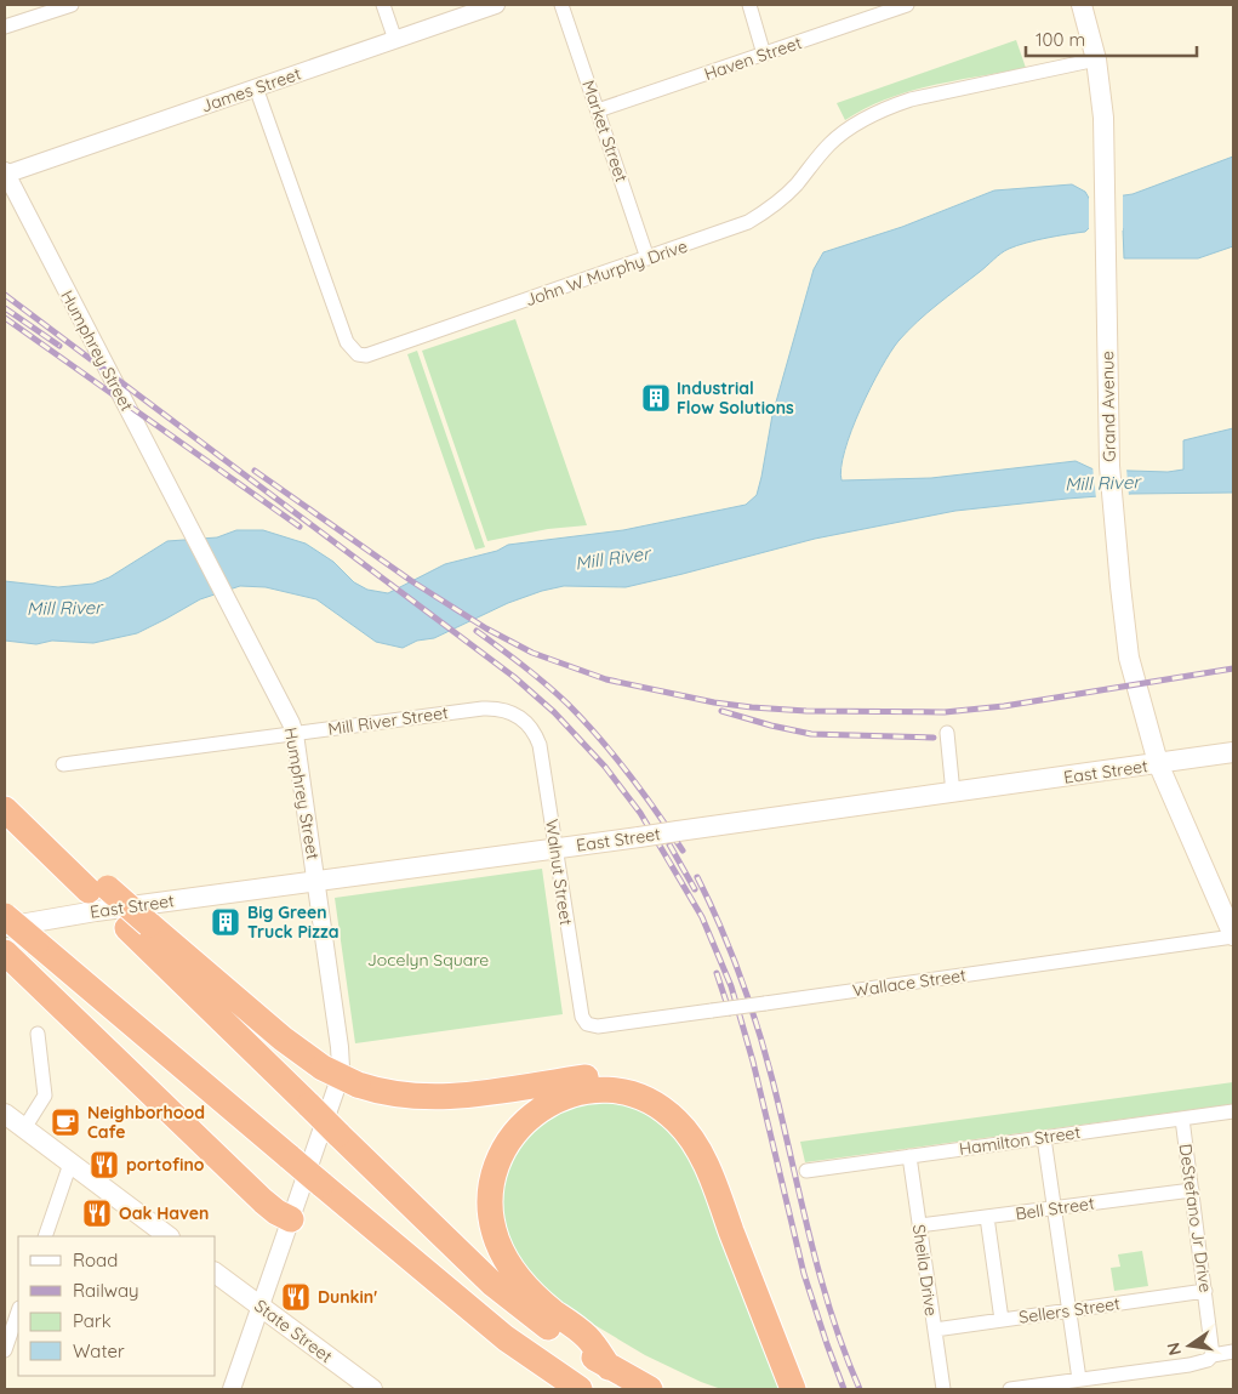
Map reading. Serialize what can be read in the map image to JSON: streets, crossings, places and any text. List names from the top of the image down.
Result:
{
  "streets": {
    "main road": ["Grand Avenue", "East Street", "State Street"],
    "street": [
      "Haven Street",
      "James Street",
      "Market Street",
      "John W Murphy Drive",
      "Humphrey Street",
      "Mill River Street",
      "Walnut Street",
      "Wallace Street",
      "Hamilton Street",
      "Bell Street",
      "DeStefano Jr Drive",
      "Sheila Drive",
      "Sellers Street"
    ]
  },
  "crossings": [
    ["Haven Street", "Market Street"],
    ["James Street", "John W Murphy Drive"],
    ["James Street", "Humphrey Street"],
    ["Market Street", "John W Murphy Drive"],
    ["John W Murphy Drive", "Grand Avenue"],
    ["Humphrey Street", "Mill River Street"],
    ["Humphrey Street", "East Street"],
    ["Humphrey Street", "State Street"],
    ["Grand Avenue", "East Street"],
    ["Grand Avenue", "Wallace Street"],
    ["Mill River Street", "Walnut Street"],
    ["East Street", "Walnut Street"],
    ["Walnut Street", "Wallace Street"],
    ["Hamilton Street", "DeStefano Jr Drive"],
    ["Hamilton Street", "Sheila Drive"],
    ["Bell Street", "DeStefano Jr Drive"],
    ["Bell Street", "Sheila Drive"],
    ["DeStefano Jr Drive", "Sellers Street"],
    ["Sheila Drive", "Sellers Street"]
  ],
  "water": ["Mill River"],
  "parks": ["Jocelyn Square"],
  "places": {
    "building": ["Industrial Flow Solutions", "Big Green Truck Pizza"],
    "cafe": ["Neighborhood Cafe"],
    "restaurant": ["portofino", "Oak Haven", "Dunkin'"]
  },
  "legend": [
    "Road",
    "Railway",
    "Park",
    "Water"
  ],
  "scale_bar": "100 m",
  "north": "left"
}
